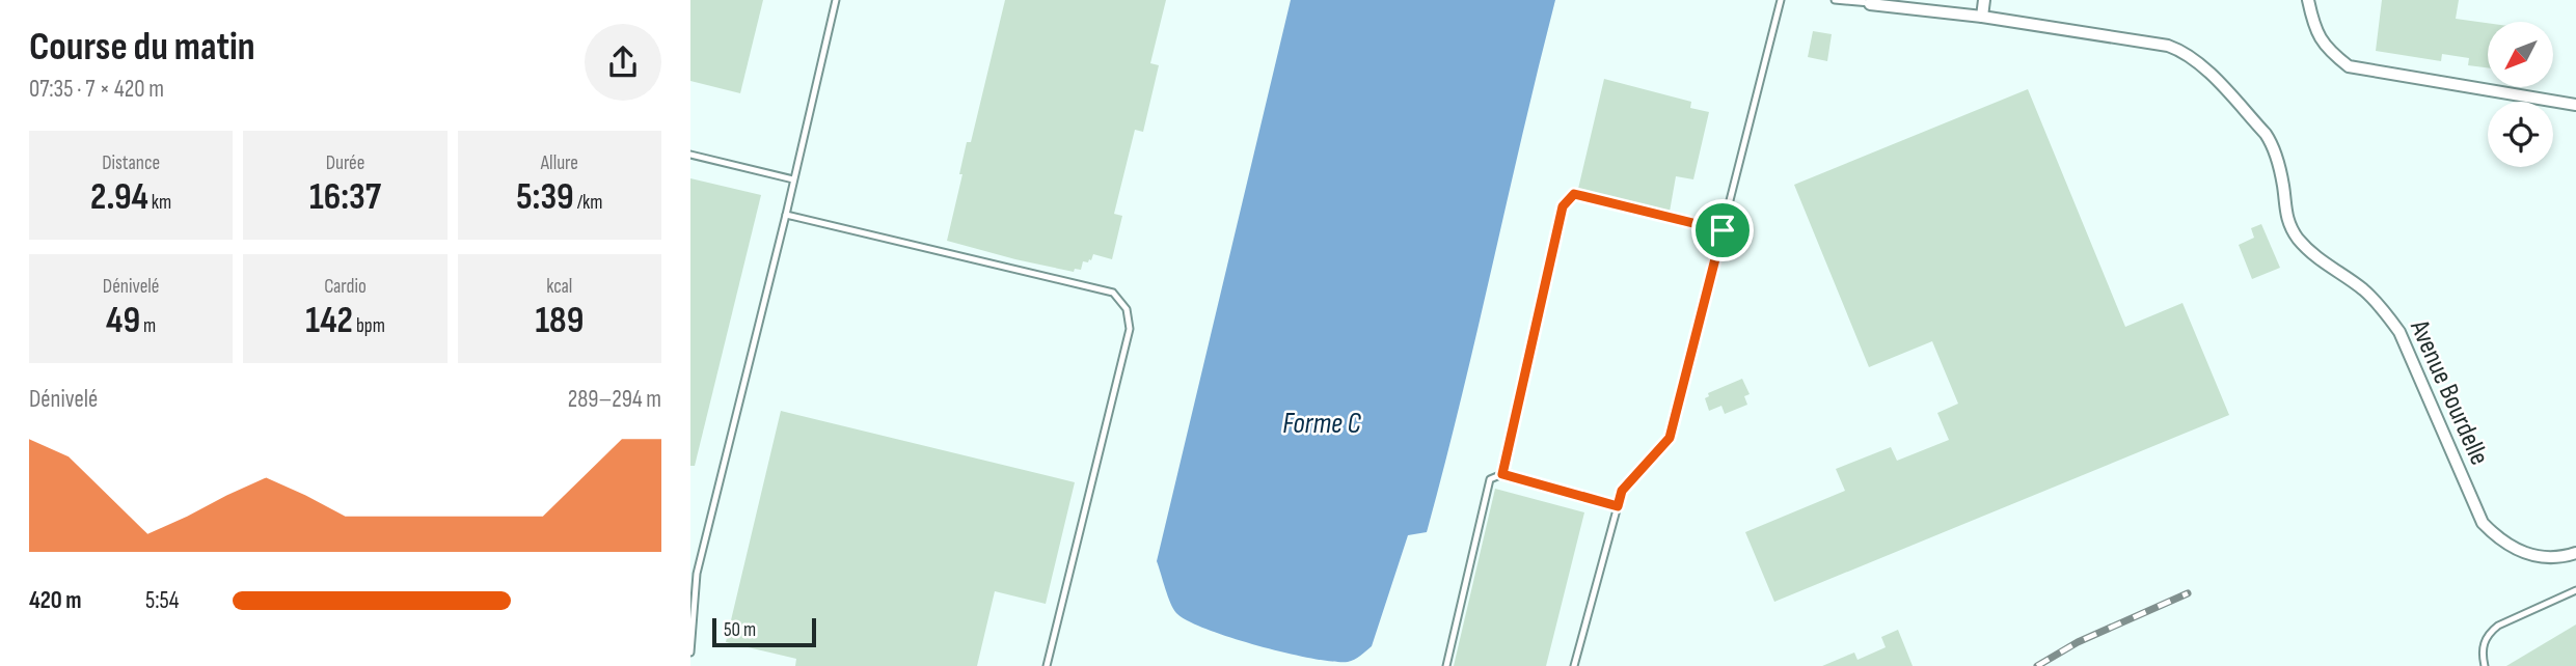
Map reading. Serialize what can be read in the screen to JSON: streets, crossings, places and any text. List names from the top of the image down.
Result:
{
  "streets": {
    "street": ["Avenue Bourdelle"]
  },
  "water": ["Forme C"],
  "scale_bar": "50 m",
  "north": "bottom left",
  "page": {
    "heading": ["Course du matin", "07:35 · 7 × 420 m"],
    "stats": [
      ["Distance", "2.94 km"],
      ["Durée", "16:37"],
      ["Allure", "5:39 /km"],
      ["Dénivelé", "49 m"],
      ["Cardio", "142 bpm"],
      ["kcal", "189"]
    ],
    "chart": ["Dénivelé", "289–294 m"],
    "list": [
      {
        "name": "420 m",
        "note": "5:54"
      }
    ],
    "scale": "50 m"
  }
}
